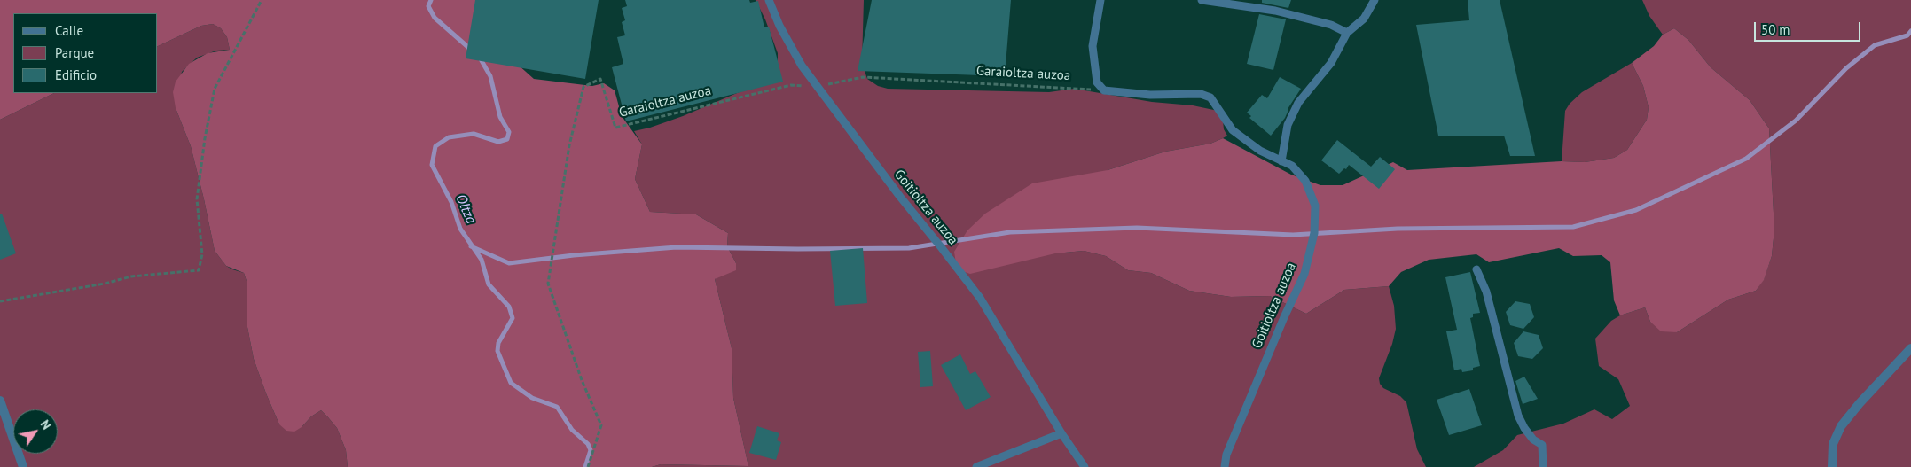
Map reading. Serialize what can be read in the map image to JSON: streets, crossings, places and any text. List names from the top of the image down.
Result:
{
  "streets": {
    "lane": ["Goitioltza auzoa"],
    "path": ["Garaioltza auzoa"]
  },
  "crossings": [
    ["Garaioltza auzoa", "Goitioltza auzoa"]
  ],
  "water": ["Oltza"],
  "legend": ["Calle", "Parque", "Edificio"],
  "scale_bar": "50 m",
  "north": "top right"
}
